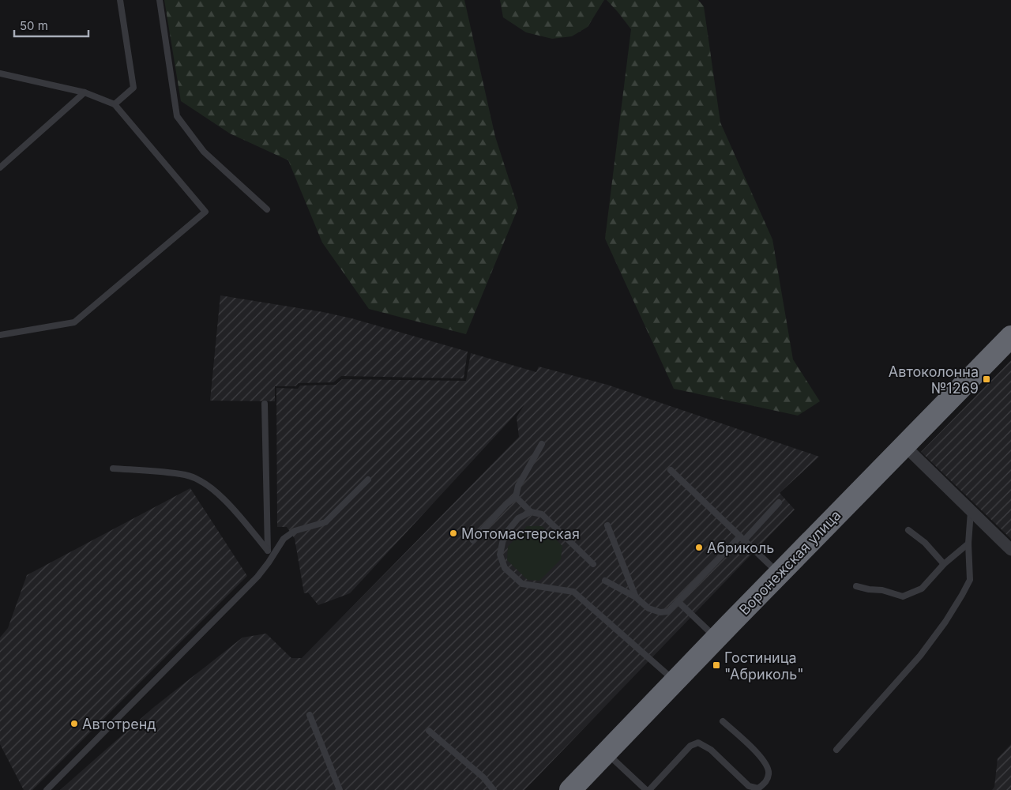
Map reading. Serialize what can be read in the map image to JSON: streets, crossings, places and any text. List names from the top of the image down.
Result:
{
  "streets": {
    "highway": ["Воронежская улица"]
  },
  "places": {
    "transit": ["Автоколонна №1269", "Гостиница \"Абриколь\""],
    "other": ["Мотомастерская", "Абриколь", "Автотренд"]
  },
  "scale_bar": "50 m"
}
